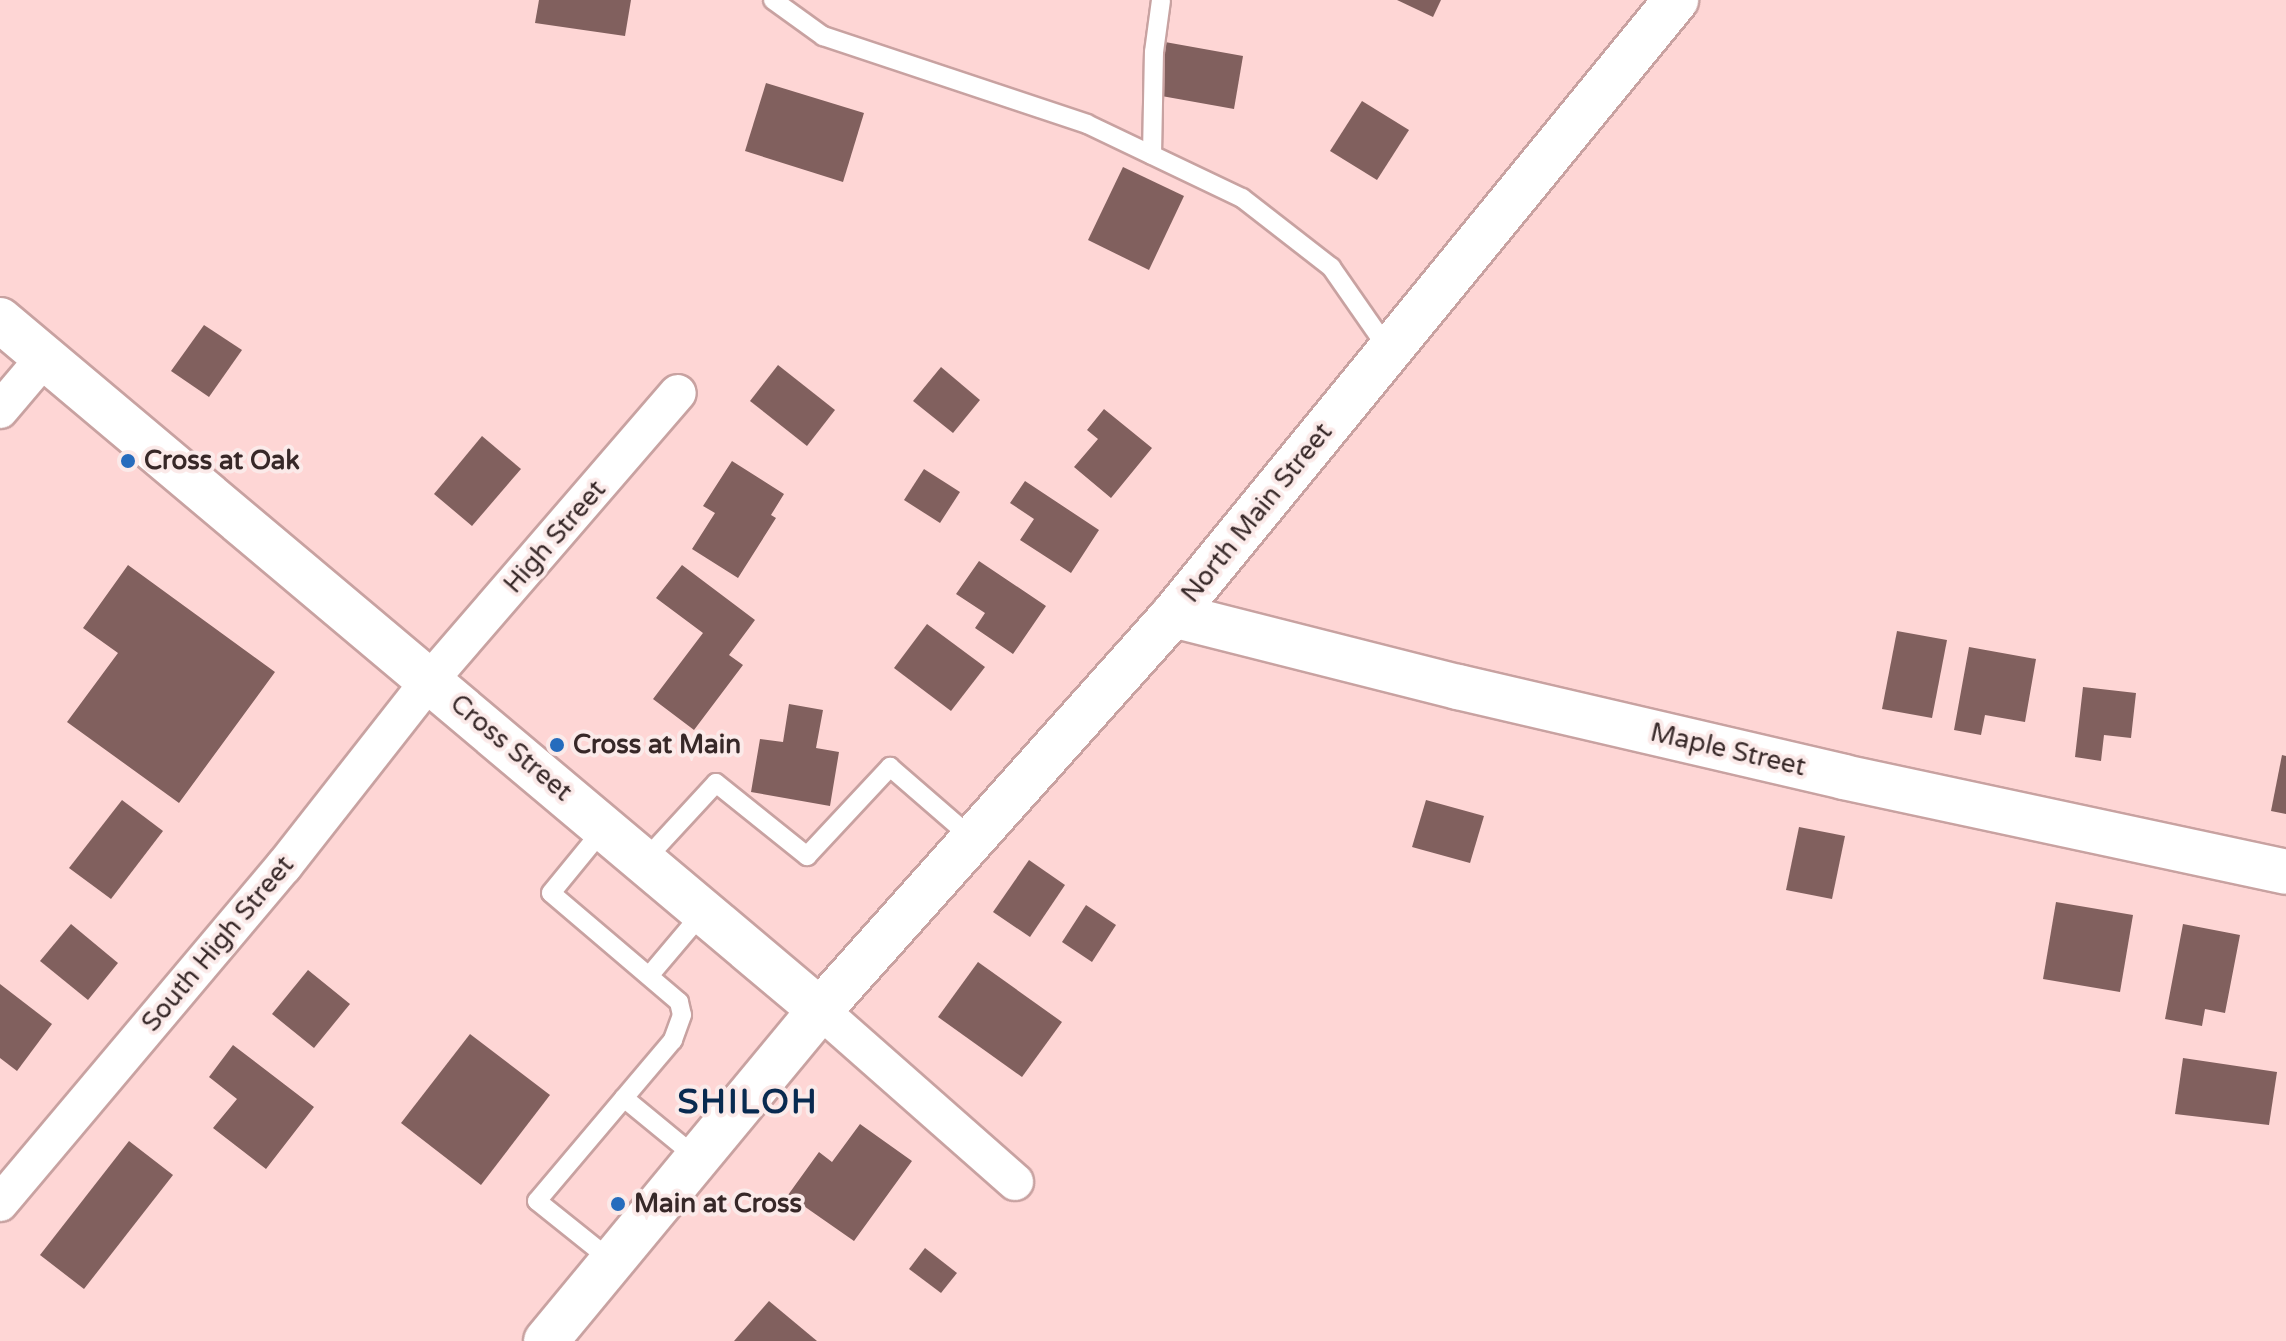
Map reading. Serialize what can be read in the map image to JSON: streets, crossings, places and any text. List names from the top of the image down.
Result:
{
  "streets": {
    "main road": ["North Main Street", "Cross Street", "Maple Street"],
    "street": ["High Street", "South High Street"]
  },
  "crossings": [
    ["North Main Street", "Cross Street"],
    ["North Main Street", "Maple Street"],
    ["High Street", "Cross Street"],
    ["High Street", "South High Street"],
    ["Cross Street", "South High Street"]
  ],
  "districts": ["SHILOH"],
  "places": ["Cross at Oak", "Cross at Main", "Main at Cross"]
}
